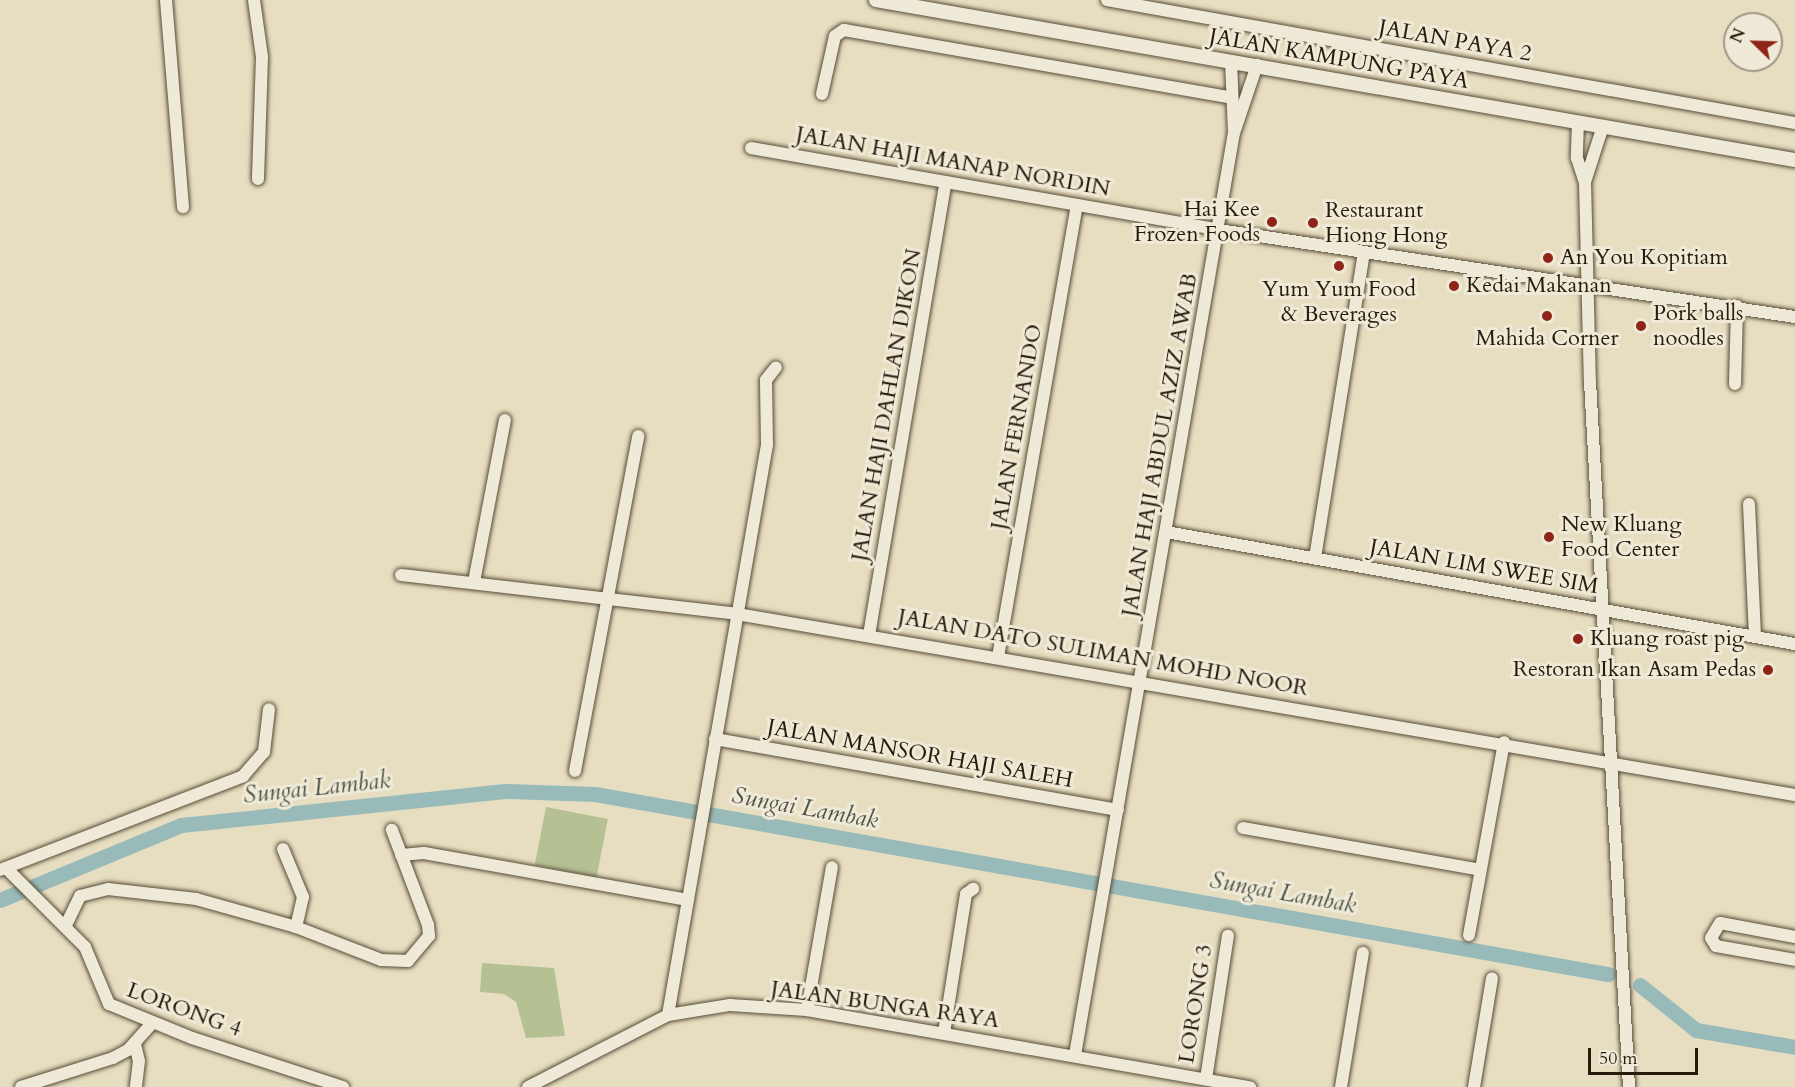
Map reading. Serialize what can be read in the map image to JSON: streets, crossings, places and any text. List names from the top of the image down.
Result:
{
  "streets": {
    "street": [
      "JALAN PAYA 2",
      "JALAN KAMPUNG PAYA",
      "JALAN HAJI MANAP NORDIN",
      "JALAN HAJI DAHLAN DIKON",
      "JALAN FERNANDO",
      "JALAN HAJI ABDUL AZIZ AWAB",
      "JALAN LIM SWEE SIM",
      "JALAN DATO SULIMAN MOHD NOOR",
      "JALAN MANSOR HAJI SALEH",
      "LORONG 3",
      "JALAN BUNGA RAYA",
      "LORONG 4"
    ]
  },
  "crossings": [
    ["JALAN HAJI MANAP NORDIN", "JALAN HAJI DAHLAN DIKON"],
    ["JALAN HAJI MANAP NORDIN", "JALAN FERNANDO"],
    ["JALAN HAJI MANAP NORDIN", "JALAN HAJI ABDUL AZIZ AWAB"],
    ["JALAN HAJI DAHLAN DIKON", "JALAN DATO SULIMAN MOHD NOOR"],
    ["JALAN FERNANDO", "JALAN DATO SULIMAN MOHD NOOR"],
    ["JALAN HAJI ABDUL AZIZ AWAB", "JALAN LIM SWEE SIM"],
    ["JALAN HAJI ABDUL AZIZ AWAB", "JALAN DATO SULIMAN MOHD NOOR"],
    ["JALAN HAJI ABDUL AZIZ AWAB", "JALAN MANSOR HAJI SALEH"],
    ["JALAN HAJI ABDUL AZIZ AWAB", "JALAN BUNGA RAYA"],
    ["LORONG 3", "JALAN BUNGA RAYA"]
  ],
  "water": ["Sungai Lambak"],
  "places": [
    "Hai Kee Frozen Foods",
    "Restaurant Hiong Hong",
    "An You Kopitiam",
    "Yum Yum Food & Beverages",
    "Kedai Makanan",
    "Mahida Corner",
    "Pork balls noodles",
    "New Kluang Food Center",
    "Kluang roast pig",
    "Restoran Ikan Asam Pedas"
  ],
  "scale_bar": "50 m",
  "north": "top left"
}
